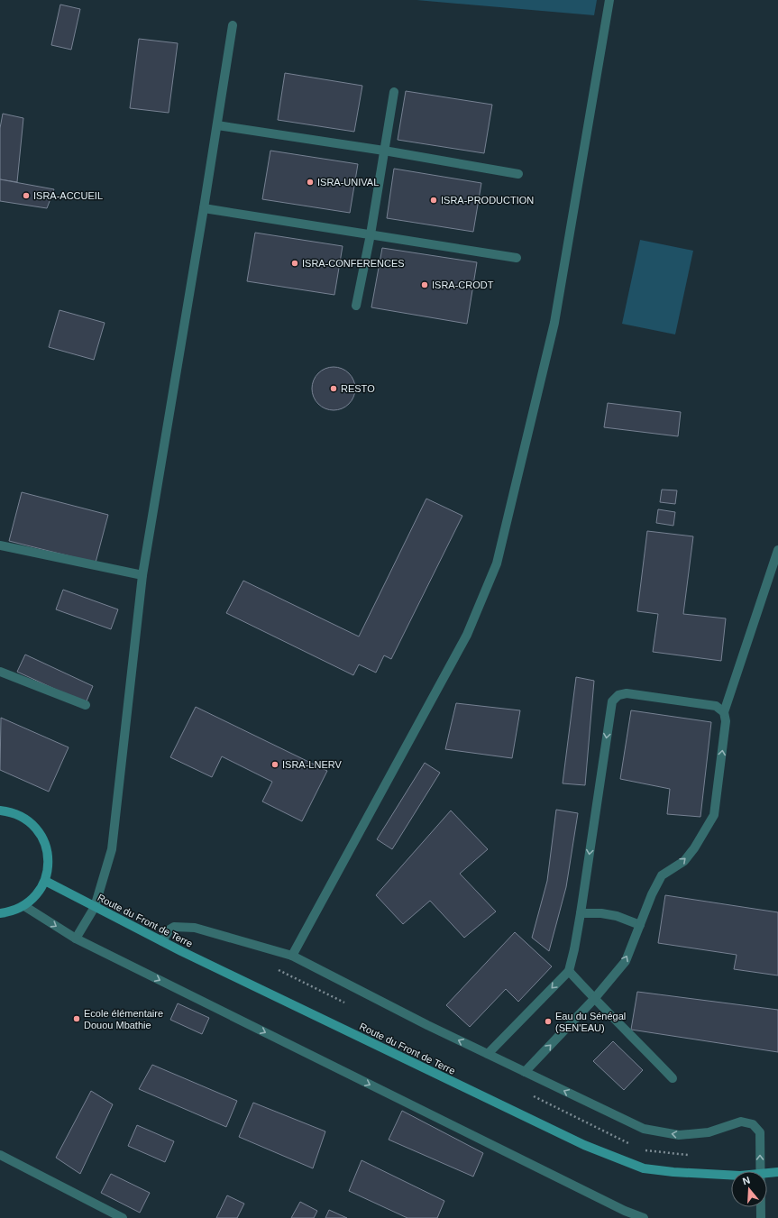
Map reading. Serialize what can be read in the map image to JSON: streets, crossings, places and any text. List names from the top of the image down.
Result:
{
  "streets": {
    "main road": ["Route du Front de Terre"]
  },
  "places": [
    "ISRA-UNIVAL",
    "ISRA-ACCUEIL",
    "ISRA-PRODUCTION",
    "ISRA-CONFERENCES",
    "ISRA-CRODT",
    "RESTO",
    "ISRA-LNERV",
    "Ecole élémentaire Douou Mbathie",
    "Eau du Sénégal (SEN'EAU)"
  ],
  "north": "top"
}
